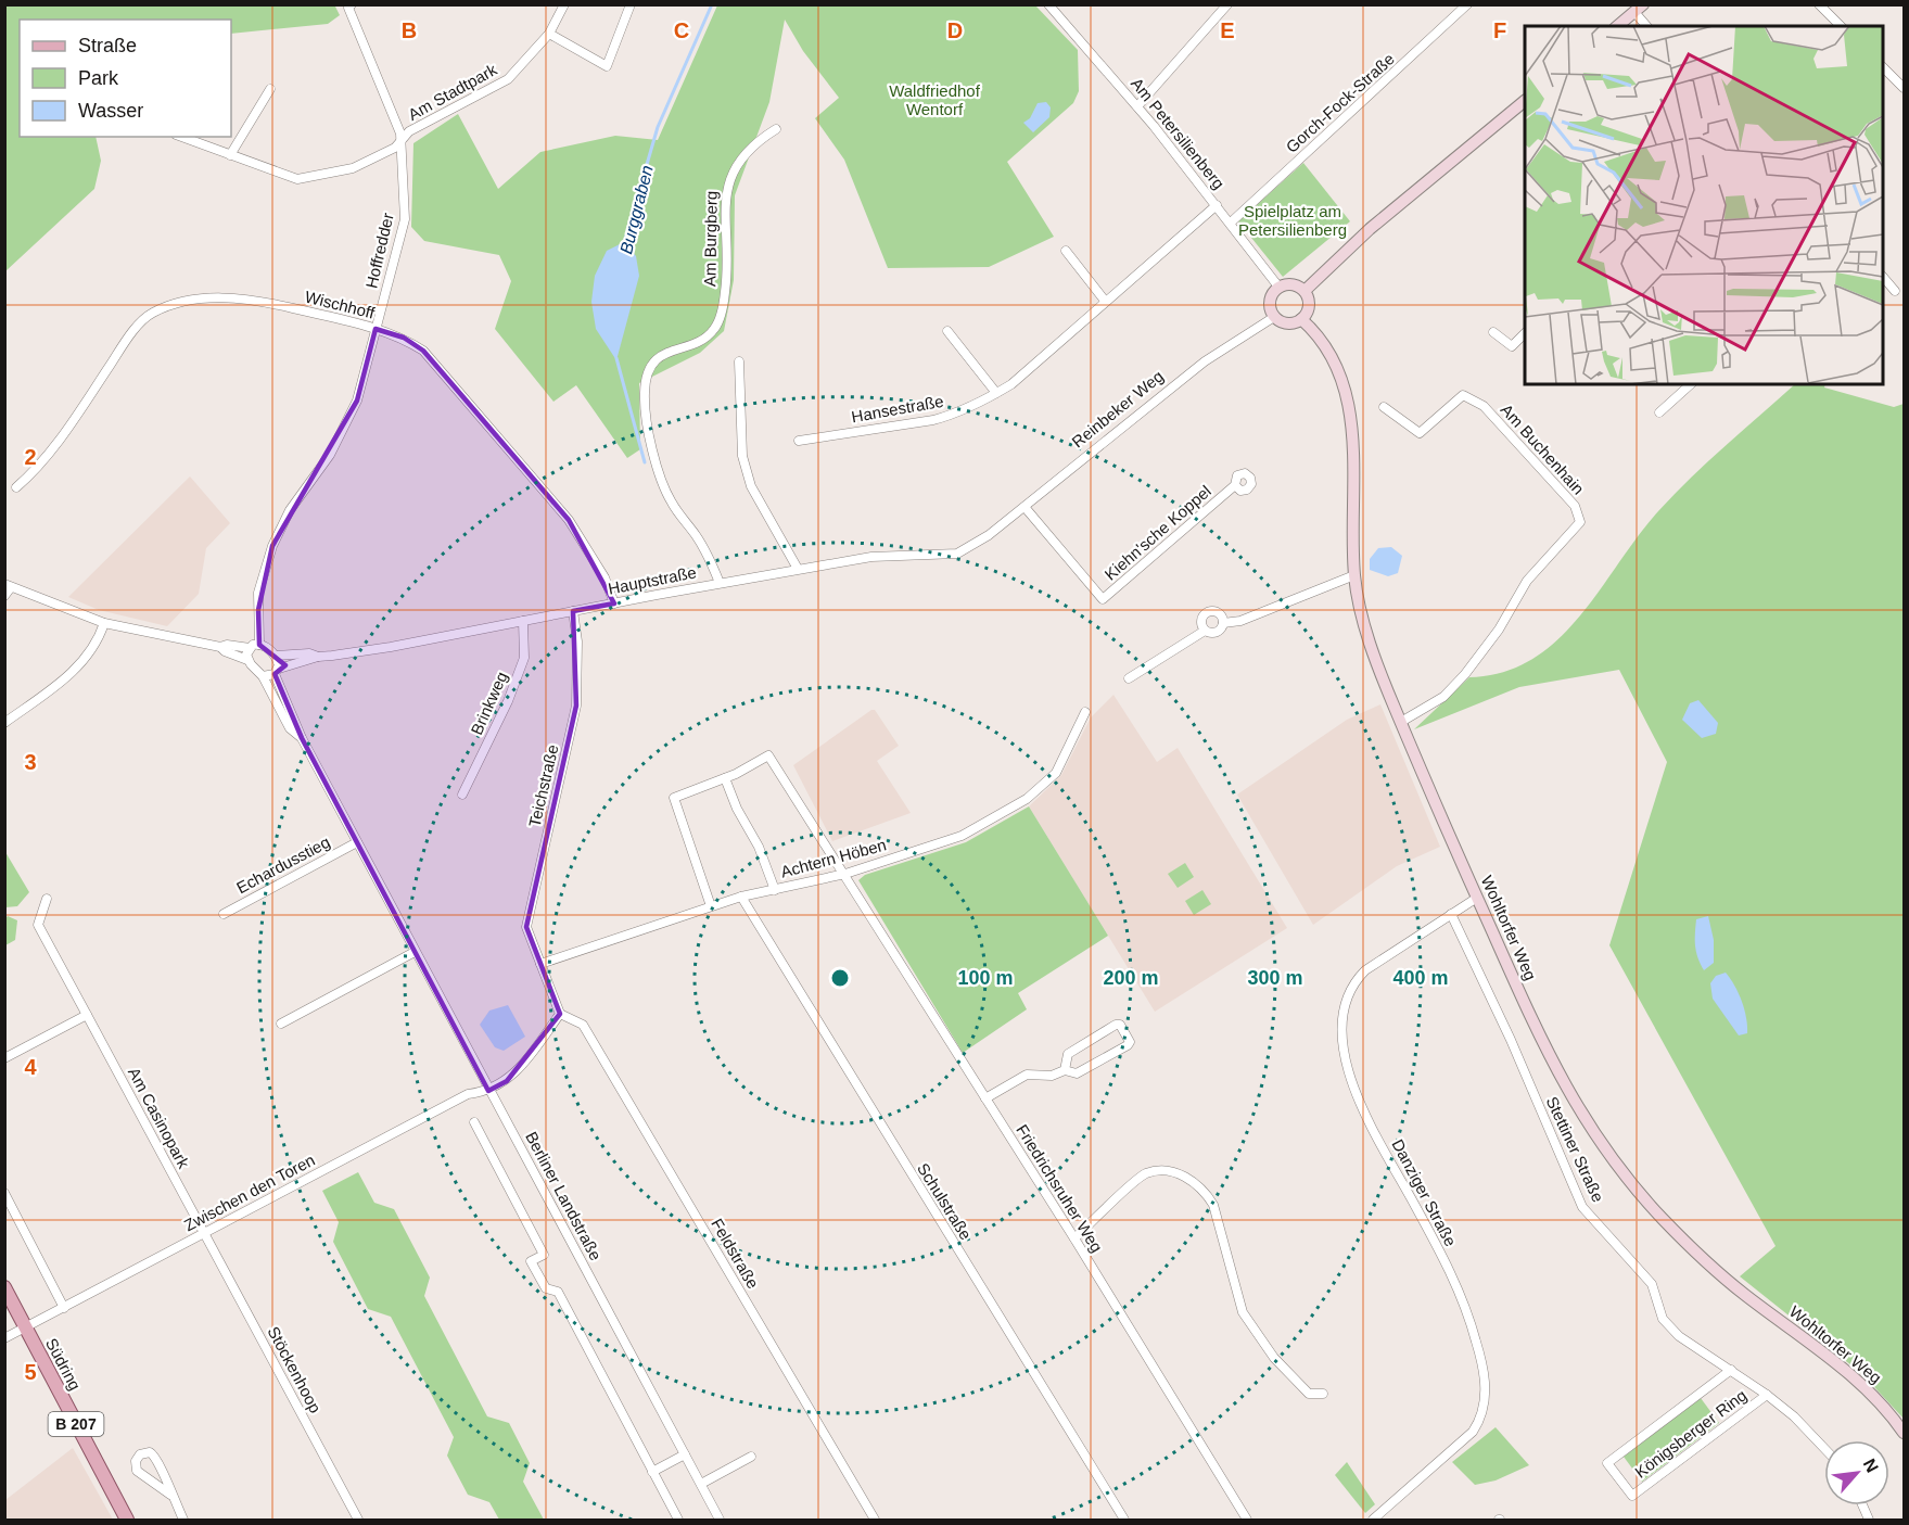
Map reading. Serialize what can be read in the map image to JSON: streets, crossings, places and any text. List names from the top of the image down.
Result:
{
  "streets": {
    "main road": ["Wohltorfer Weg", "Südring", "B 207"],
    "street": [
      "Am Stadtpark",
      "Gorch-Fock-Straße",
      "Am Petersilienberg",
      "Am Burgberg",
      "Hoffredder",
      "Wischhoff",
      "Hansestraße",
      "Reinbeker Weg",
      "Am Buchenhain",
      "Kiehn'sche Koppel",
      "Hauptstraße",
      "Brinkweg",
      "Teichstraße",
      "Achtern Höben",
      "Echardusstieg",
      "Am Casinopark",
      "Stettiner Straße",
      "Friedrichsruher Weg",
      "Zwischen den Toren",
      "Danziger Straße",
      "Berliner Landstraße",
      "Schulstraße",
      "Feldstraße",
      "Stöckenhoop",
      "Königsberger Ring"
    ]
  },
  "crossings": [
    ["Am Stadtpark", "Hoffredder"],
    ["Gorch-Fock-Straße", "Am Petersilienberg"],
    ["Am Petersilienberg", "Hansestraße"],
    ["Am Petersilienberg", "Reinbeker Weg"],
    ["Am Petersilienberg", "Wohltorfer Weg"],
    ["Am Burgberg", "Hauptstraße"],
    ["Hoffredder", "Wischhoff"],
    ["Hoffredder", "Hauptstraße"],
    ["Hoffredder", "Berliner Landstraße"],
    ["Wischhoff", "Hauptstraße"],
    ["Reinbeker Weg", "Kiehn'sche Koppel"],
    ["Reinbeker Weg", "Hauptstraße"],
    ["Reinbeker Weg", "Wohltorfer Weg"],
    ["Am Buchenhain", "Wohltorfer Weg"],
    ["Hauptstraße", "Brinkweg"],
    ["Hauptstraße", "Teichstraße"],
    ["Hauptstraße", "Berliner Landstraße"],
    ["Teichstraße", "Achtern Höben"],
    ["Teichstraße", "Zwischen den Toren"],
    ["Teichstraße", "Feldstraße"],
    ["Achtern Höben", "Friedrichsruher Weg"],
    ["Achtern Höben", "Schulstraße"],
    ["Echardusstieg", "Berliner Landstraße"],
    ["Wohltorfer Weg", "Danziger Straße"],
    ["Am Casinopark", "Zwischen den Toren"],
    ["Am Casinopark", "Stöckenhoop"],
    ["Stettiner Straße", "Danziger Straße"],
    ["Stettiner Straße", "Königsberger Ring"],
    ["Zwischen den Toren", "Berliner Landstraße"],
    ["Zwischen den Toren", "Feldstraße"],
    ["Zwischen den Toren", "Südring"],
    ["Zwischen den Toren", "Stöckenhoop"]
  ],
  "water": ["Burggraben"],
  "parks": ["Waldfriedhof Wentorf", "Spielplatz am Petersilienberg"],
  "legend": ["Straße", "Park", "Wasser"],
  "north": "top right",
  "grid": {
    "columns": [
      "B",
      "C",
      "D",
      "E",
      "F"
    ],
    "rows": [
      "2",
      "3",
      "4",
      "5"
    ]
  },
  "rings": [
    "100 m",
    "200 m",
    "300 m",
    "400 m"
  ]
}
